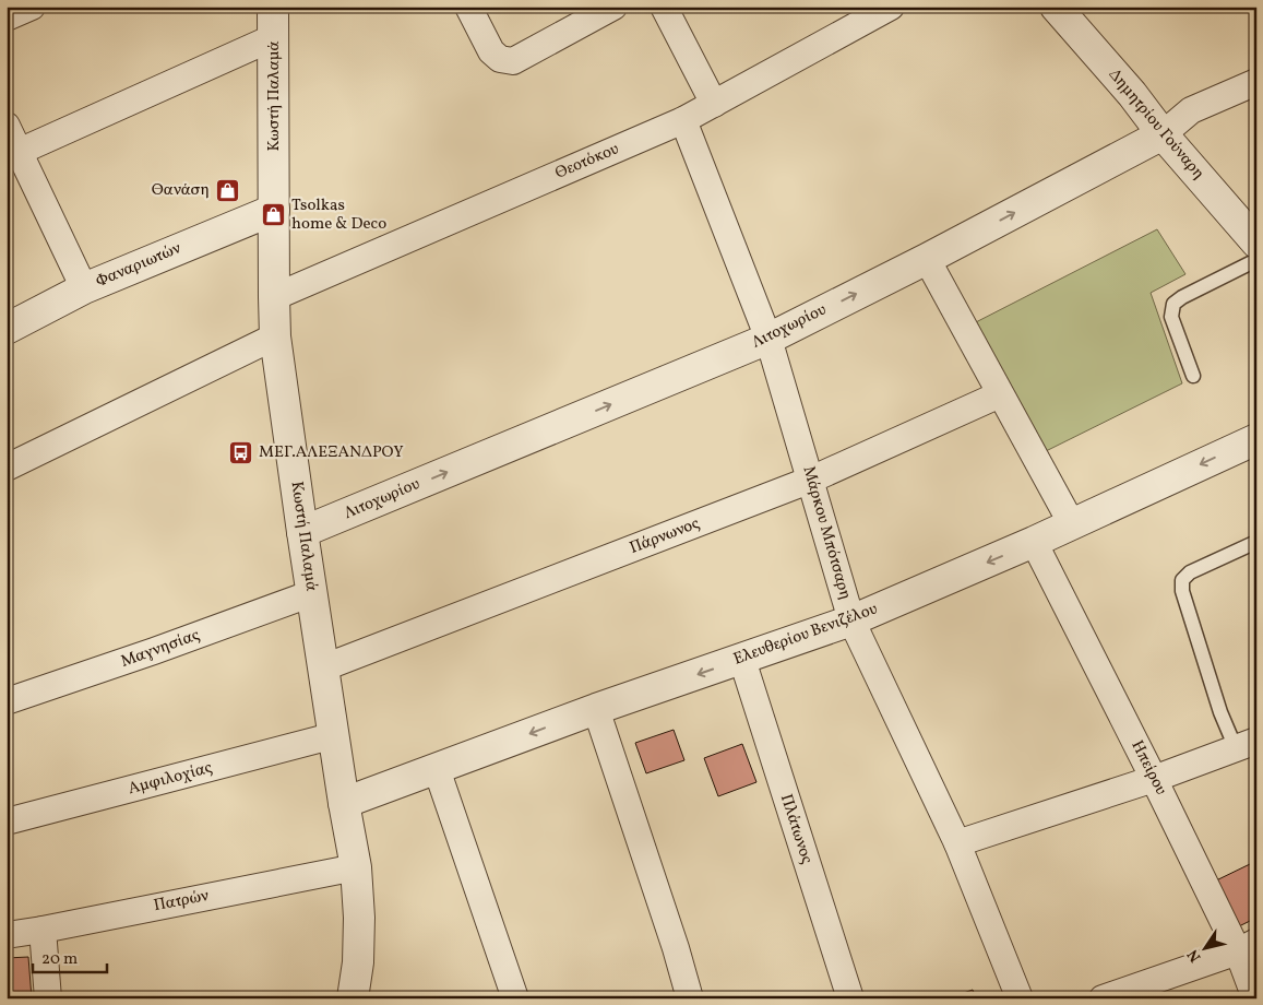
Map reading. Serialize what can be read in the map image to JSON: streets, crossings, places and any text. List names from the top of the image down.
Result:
{
  "streets": {
    "street": [
      "Κωστή Παλαμά",
      "Δημητρίου Γούναρη",
      "Θεοτόκου",
      "Φαναριωτών",
      "Λιτοχωρίου",
      "Μάρκου Μπότσαρη",
      "Πάρνωνος",
      "Ελευθερίου Βενιζέλου",
      "Μαγνησίας",
      "Ηπείρου",
      "Αμφιλοχίας",
      "Πλάτωνος",
      "Πατρών"
    ]
  },
  "crossings": [
    ["Κωστή Παλαμά", "Θεοτόκου"],
    ["Κωστή Παλαμά", "Φαναριωτών"],
    ["Κωστή Παλαμά", "Λιτοχωρίου"],
    ["Κωστή Παλαμά", "Πάρνωνος"],
    ["Κωστή Παλαμά", "Ελευθερίου Βενιζέλου"],
    ["Κωστή Παλαμά", "Μαγνησίας"],
    ["Κωστή Παλαμά", "Αμφιλοχίας"],
    ["Κωστή Παλαμά", "Πατρών"],
    ["Δημητρίου Γούναρη", "Λιτοχωρίου"],
    ["Θεοτόκου", "Μάρκου Μπότσαρη"],
    ["Λιτοχωρίου", "Μάρκου Μπότσαρη"],
    ["Μάρκου Μπότσαρη", "Πάρνωνος"],
    ["Μάρκου Μπότσαρη", "Ελευθερίου Βενιζέλου"],
    ["Ελευθερίου Βενιζέλου", "Ηπείρου"],
    ["Ελευθερίου Βενιζέλου", "Πλάτωνος"]
  ],
  "one_way": ["Λιτοχωρίου"],
  "places": {
    "shop": ["Θανάση", "Tsolkas home & Deco"],
    "bus stop": ["ΜΕΓ.ΑΛΕΞΑΝΔΡΟΥ"]
  },
  "scale_bar": "20 m",
  "north": "bottom left"
}
